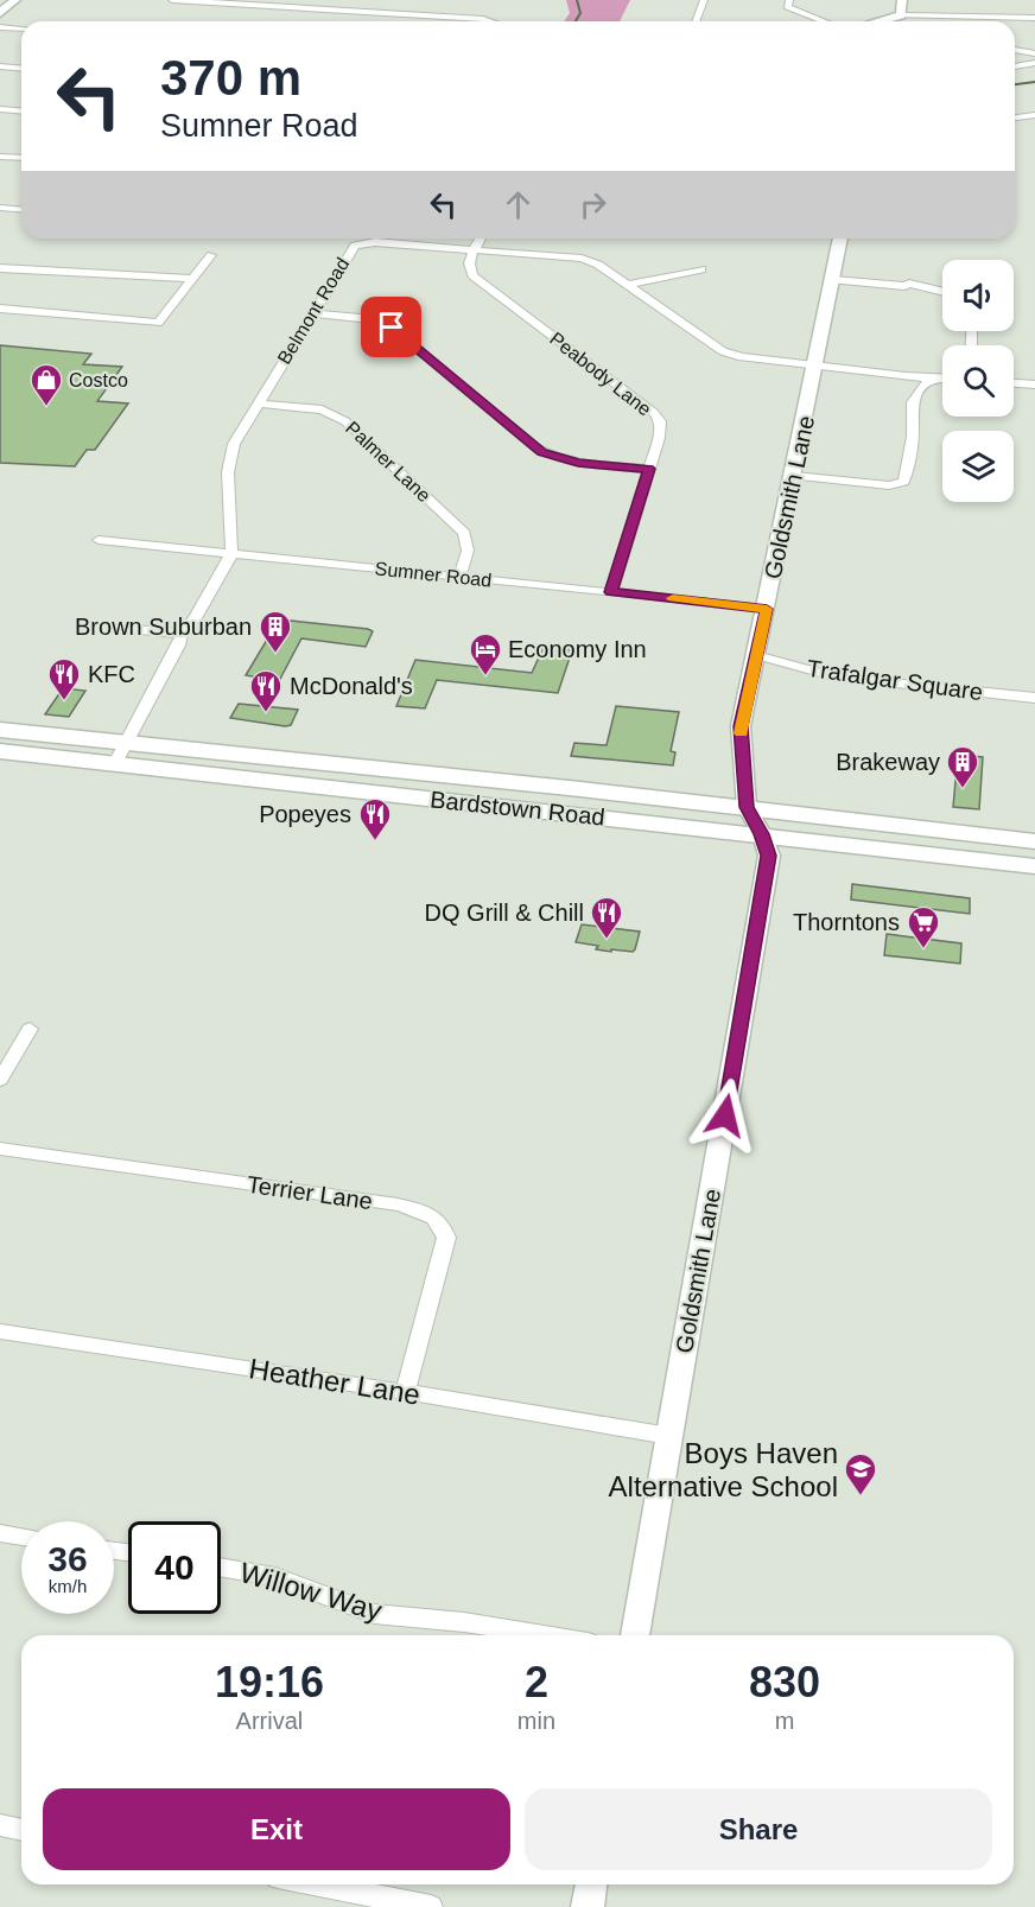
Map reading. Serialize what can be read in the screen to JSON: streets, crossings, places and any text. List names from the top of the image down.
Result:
{
  "streets": {
    "main road": ["Bardstown Road"],
    "street": [
      "Belmont Road",
      "Peabody Lane",
      "Palmer Lane",
      "Goldsmith Lane",
      "Sumner Road",
      "Trafalgar Square",
      "Terrier Lane",
      "Heather Lane",
      "Willow Way"
    ]
  },
  "crossings": [
    ["Belmont Road", "Peabody Lane"],
    ["Belmont Road", "Palmer Lane"],
    ["Belmont Road", "Goldsmith Lane"],
    ["Belmont Road", "Sumner Road"],
    ["Peabody Lane", "Sumner Road"],
    ["Palmer Lane", "Sumner Road"],
    ["Goldsmith Lane", "Sumner Road"],
    ["Goldsmith Lane", "Trafalgar Square"],
    ["Goldsmith Lane", "Bardstown Road"],
    ["Goldsmith Lane", "Heather Lane"],
    ["Terrier Lane", "Heather Lane"]
  ],
  "places": {
    "shop": ["Costco"],
    "building": ["Brown Suburban", "Brakeway"],
    "hotel": ["Economy Inn"],
    "restaurant": [
      "KFC",
      "McDonald's",
      "Popeyes",
      "DQ Grill & Chill"
    ],
    "supermarket": ["Thorntons"],
    "school or university": ["Boys Haven Alternative School"]
  },
  "page": {
    "turn": ["370 m", "Sumner Road"],
    "speed": "36 km/h",
    "limit": "40",
    "eta": [
      "19:16",
      "Arrival",
      "2",
      "min",
      "830",
      "m"
    ],
    "buttons": ["Exit", "Share"]
  }
}
